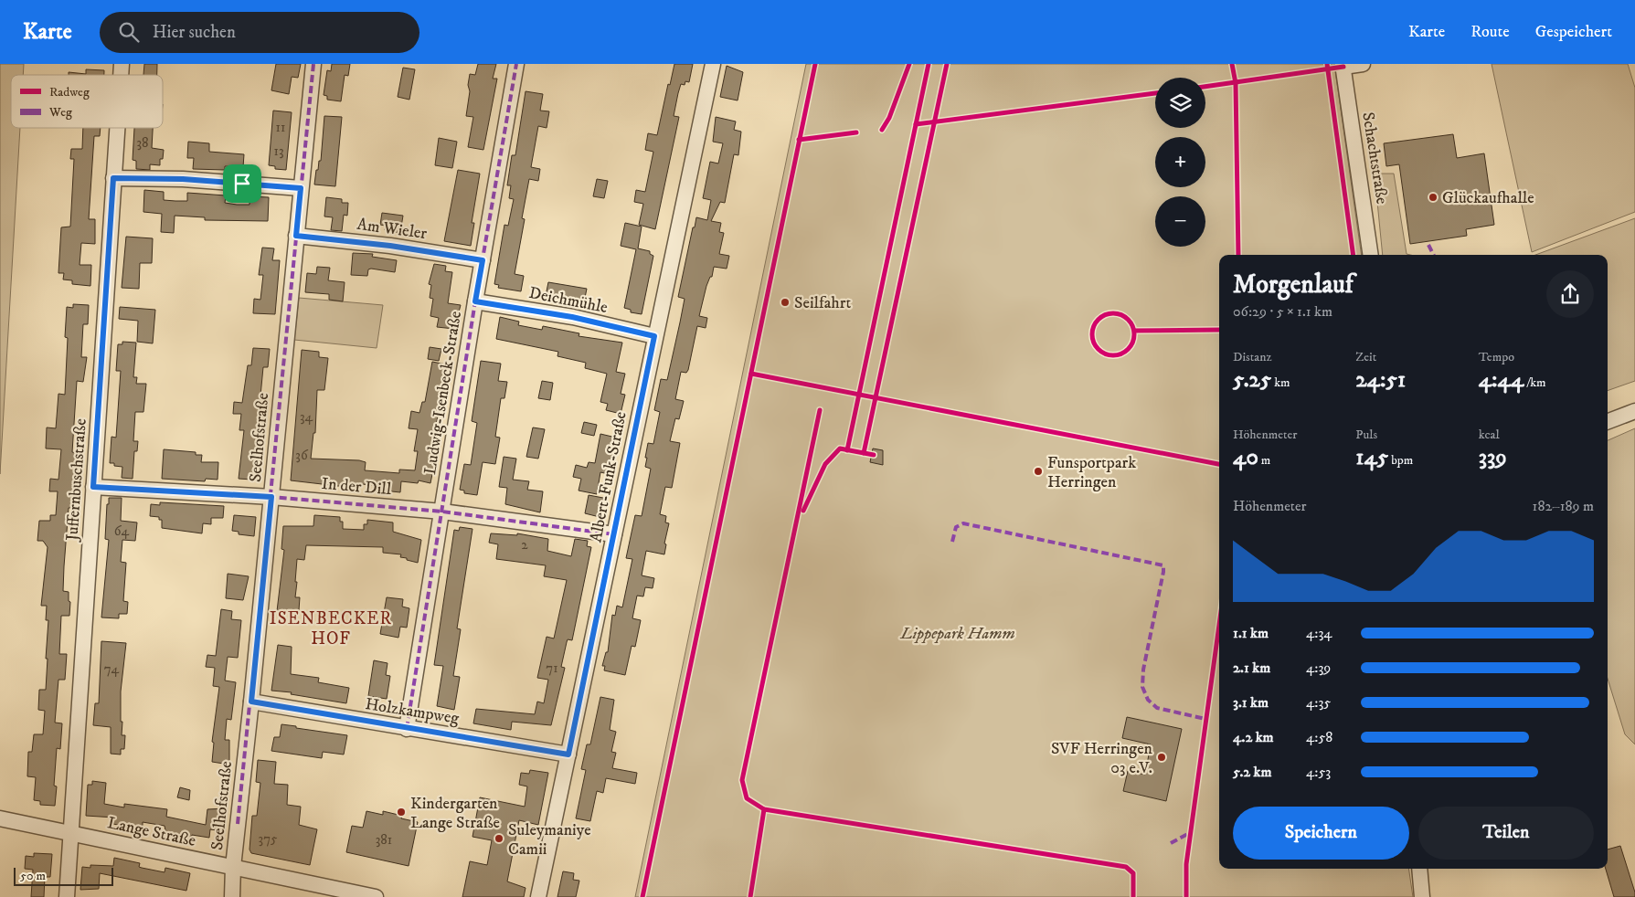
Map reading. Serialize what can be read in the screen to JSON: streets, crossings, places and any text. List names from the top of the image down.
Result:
{
  "streets": {
    "street": [
      "Schachtstraße",
      "Am Wieler",
      "Deichmühle",
      "Ludwig-Isenbeck-Straße",
      "Seelhofstraße",
      "Albert-Funk-Straße",
      "Juffernbuschstraße",
      "In der Dill",
      "Holzkampweg",
      "Lange Straße"
    ]
  },
  "crossings": [
    ["Am Wieler", "Ludwig-Isenbeck-Straße"],
    ["Am Wieler", "Seelhofstraße"],
    ["Deichmühle", "Ludwig-Isenbeck-Straße"],
    ["Deichmühle", "Albert-Funk-Straße"],
    ["Ludwig-Isenbeck-Straße", "In der Dill"],
    ["Ludwig-Isenbeck-Straße", "Holzkampweg"],
    ["Seelhofstraße", "In der Dill"],
    ["Seelhofstraße", "Holzkampweg"],
    ["Seelhofstraße", "Lange Straße"],
    ["Albert-Funk-Straße", "In der Dill"],
    ["Albert-Funk-Straße", "Holzkampweg"],
    ["Juffernbuschstraße", "In der Dill"],
    ["Juffernbuschstraße", "Lange Straße"]
  ],
  "districts": ["ISENBECKER HOF"],
  "parks": ["Lippepark Hamm"],
  "places": [
    "Glückaufhalle",
    "Seilfahrt",
    "Funsportpark Herringen",
    "SVF Herringen 03 e.V.",
    "Kindergarten Lange Straße",
    "Suleymaniye Camii"
  ],
  "house_numbers": [
    "11",
    "38",
    "13",
    "34",
    "36",
    "64",
    "2",
    "71",
    "74",
    "375",
    "381"
  ],
  "legend": ["Radweg", "Weg"],
  "scale_bar": "50 m",
  "page": {
    "header": "Karte",
    "search": "Hier suchen",
    "nav": ["Karte", "Route", "Gespeichert"],
    "map_buttons": ["+", "−"],
    "heading": ["Morgenlauf", "06:29 · 5 × 1.1 km"],
    "stats": [
      ["Distanz", "5.25 km"],
      ["Zeit", "24:51"],
      ["Tempo", "4:44 /km"],
      ["Höhenmeter", "40 m"],
      ["Puls", "145 bpm"],
      ["kcal", "339"]
    ],
    "chart": ["Höhenmeter", "182–189 m"],
    "list": [
      {
        "name": "1.1 km",
        "note": "4:34"
      },
      {
        "name": "2.1 km",
        "note": "4:39"
      },
      {
        "name": "3.1 km",
        "note": "4:35"
      },
      {
        "name": "4.2 km",
        "note": "4:58"
      },
      {
        "name": "5.2 km",
        "note": "4:53"
      }
    ],
    "buttons": ["Speichern", "Teilen"],
    "scale": "50 m"
  }
}
